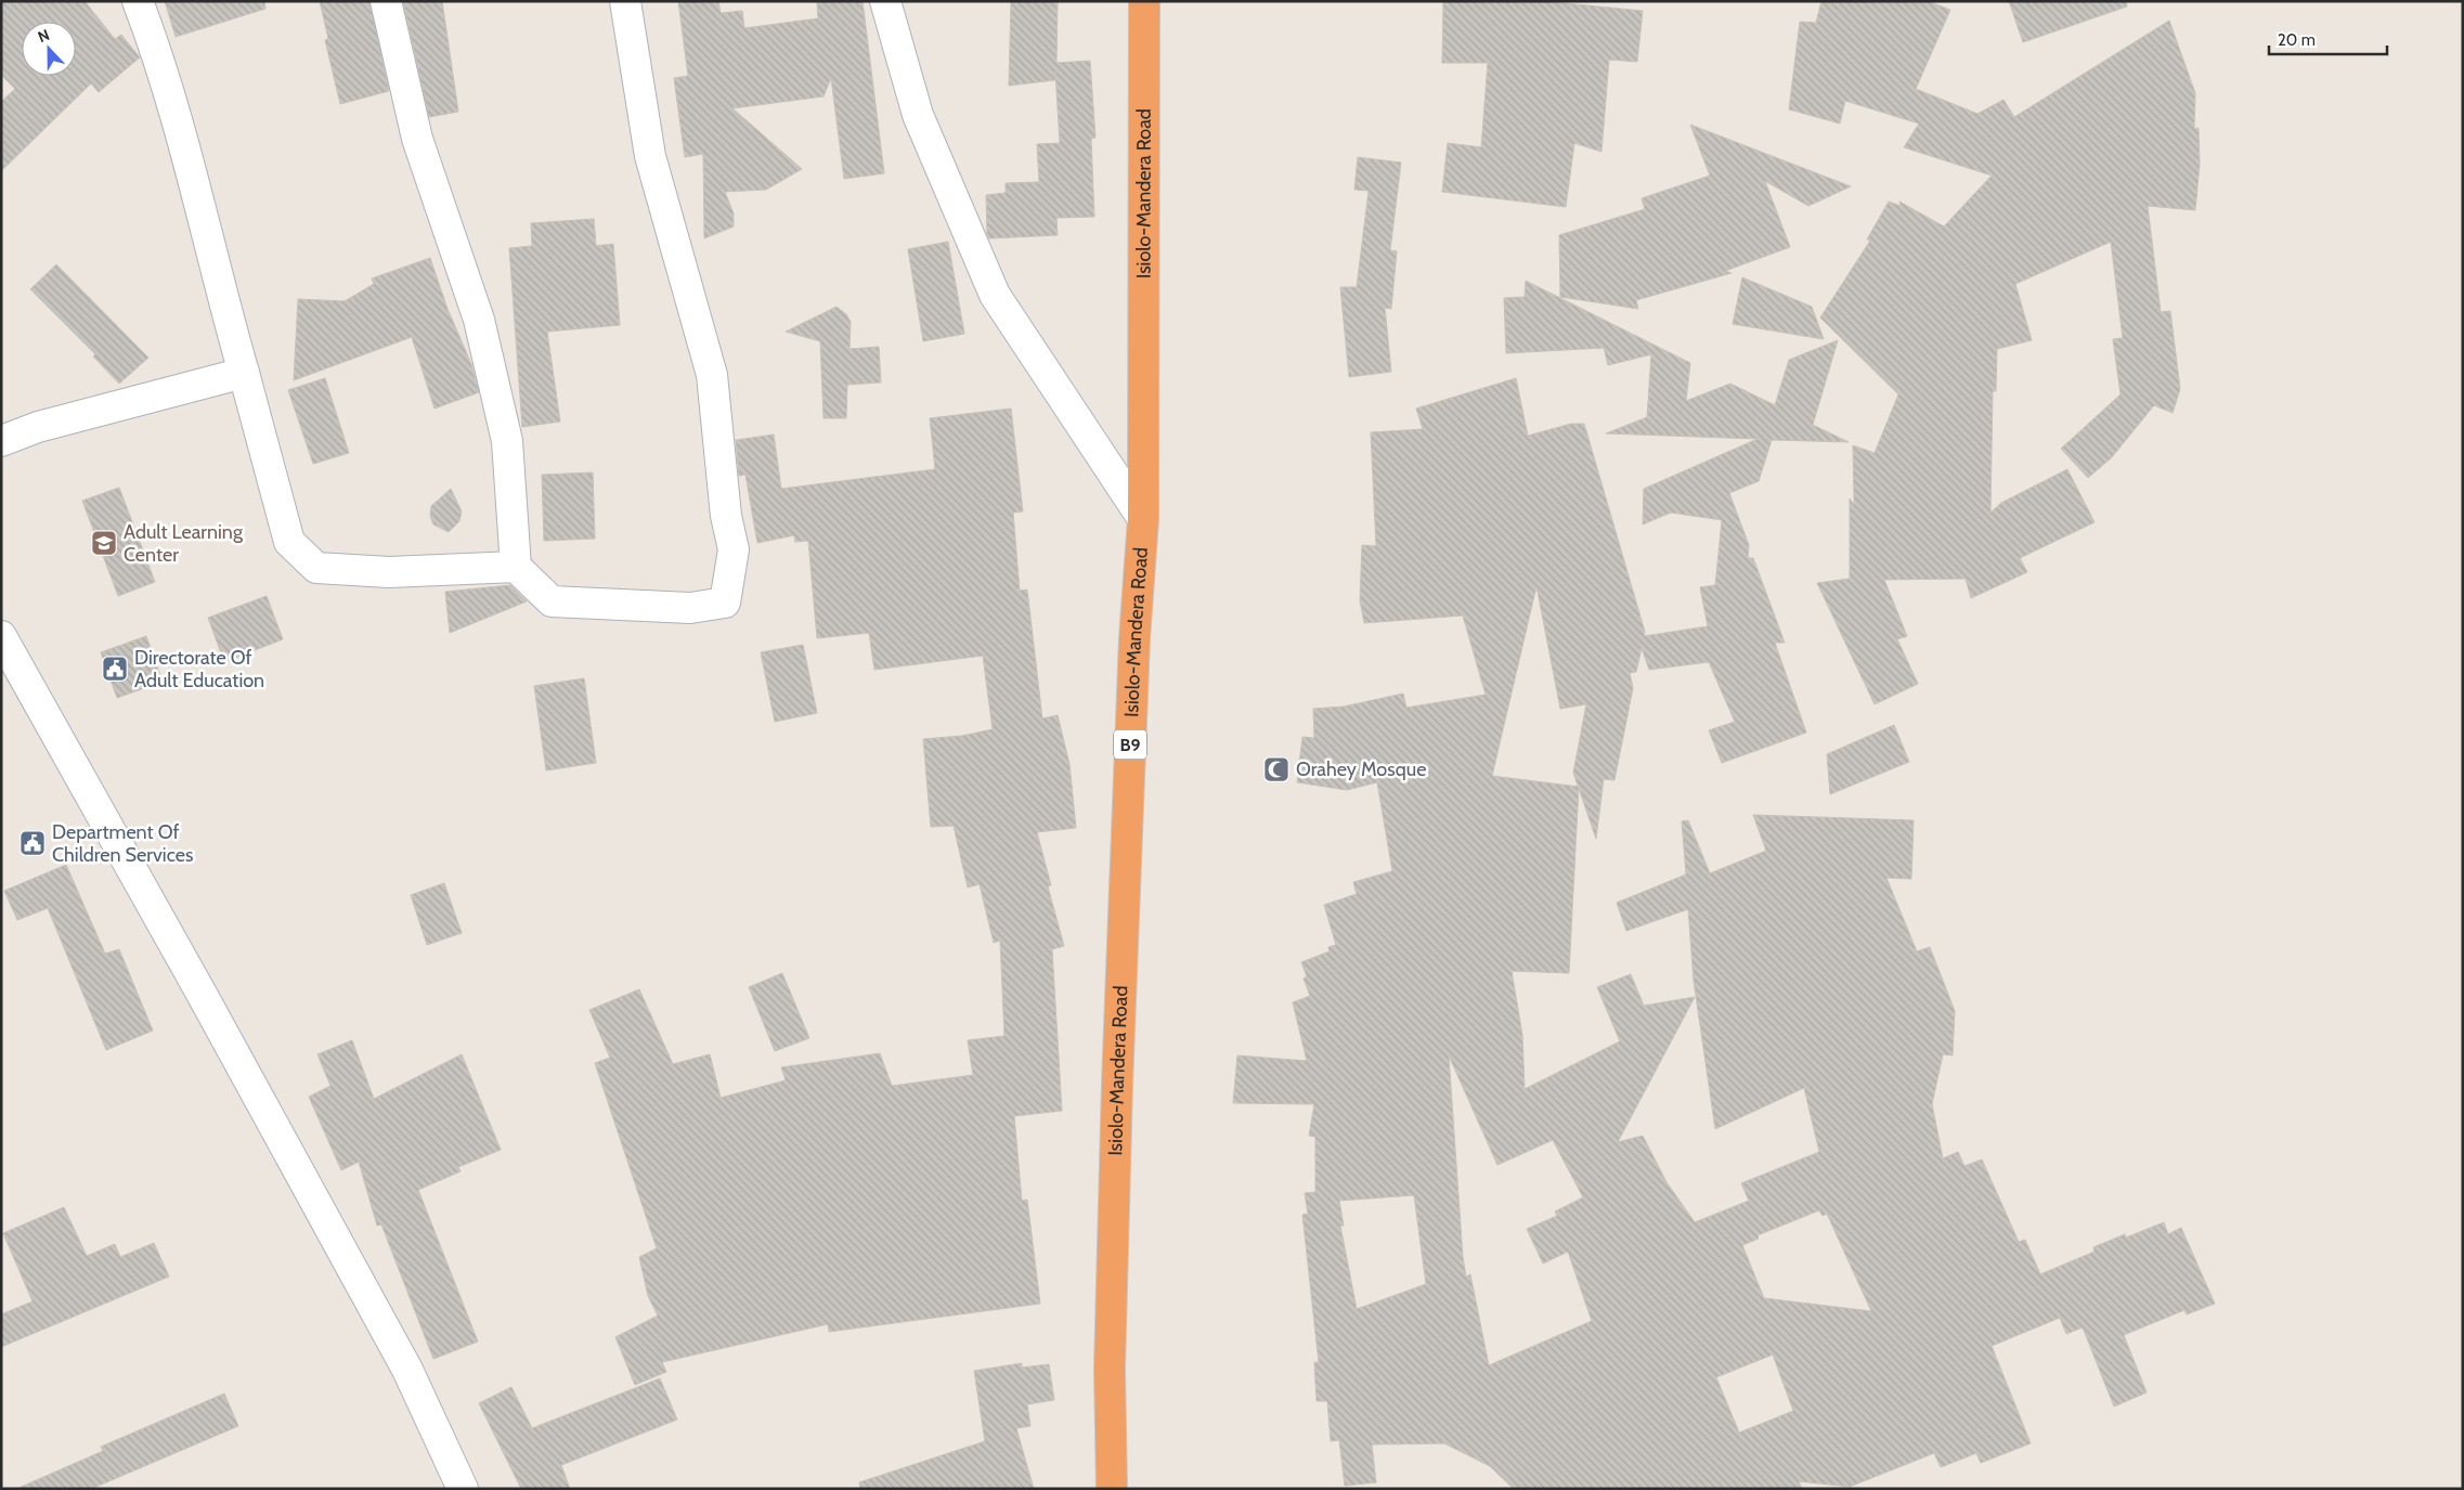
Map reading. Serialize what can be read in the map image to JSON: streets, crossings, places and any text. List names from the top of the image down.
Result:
{
  "streets": {
    "highway": ["Isiolo-Mandera Road", "B9"]
  },
  "places": {
    "school or university": ["Adult Learning Center"],
    "public building": ["Directorate Of Adult Education", "Department Of Children Services"],
    "mosque": ["Orahey Mosque"]
  },
  "scale_bar": "20 m",
  "north": "top"
}
